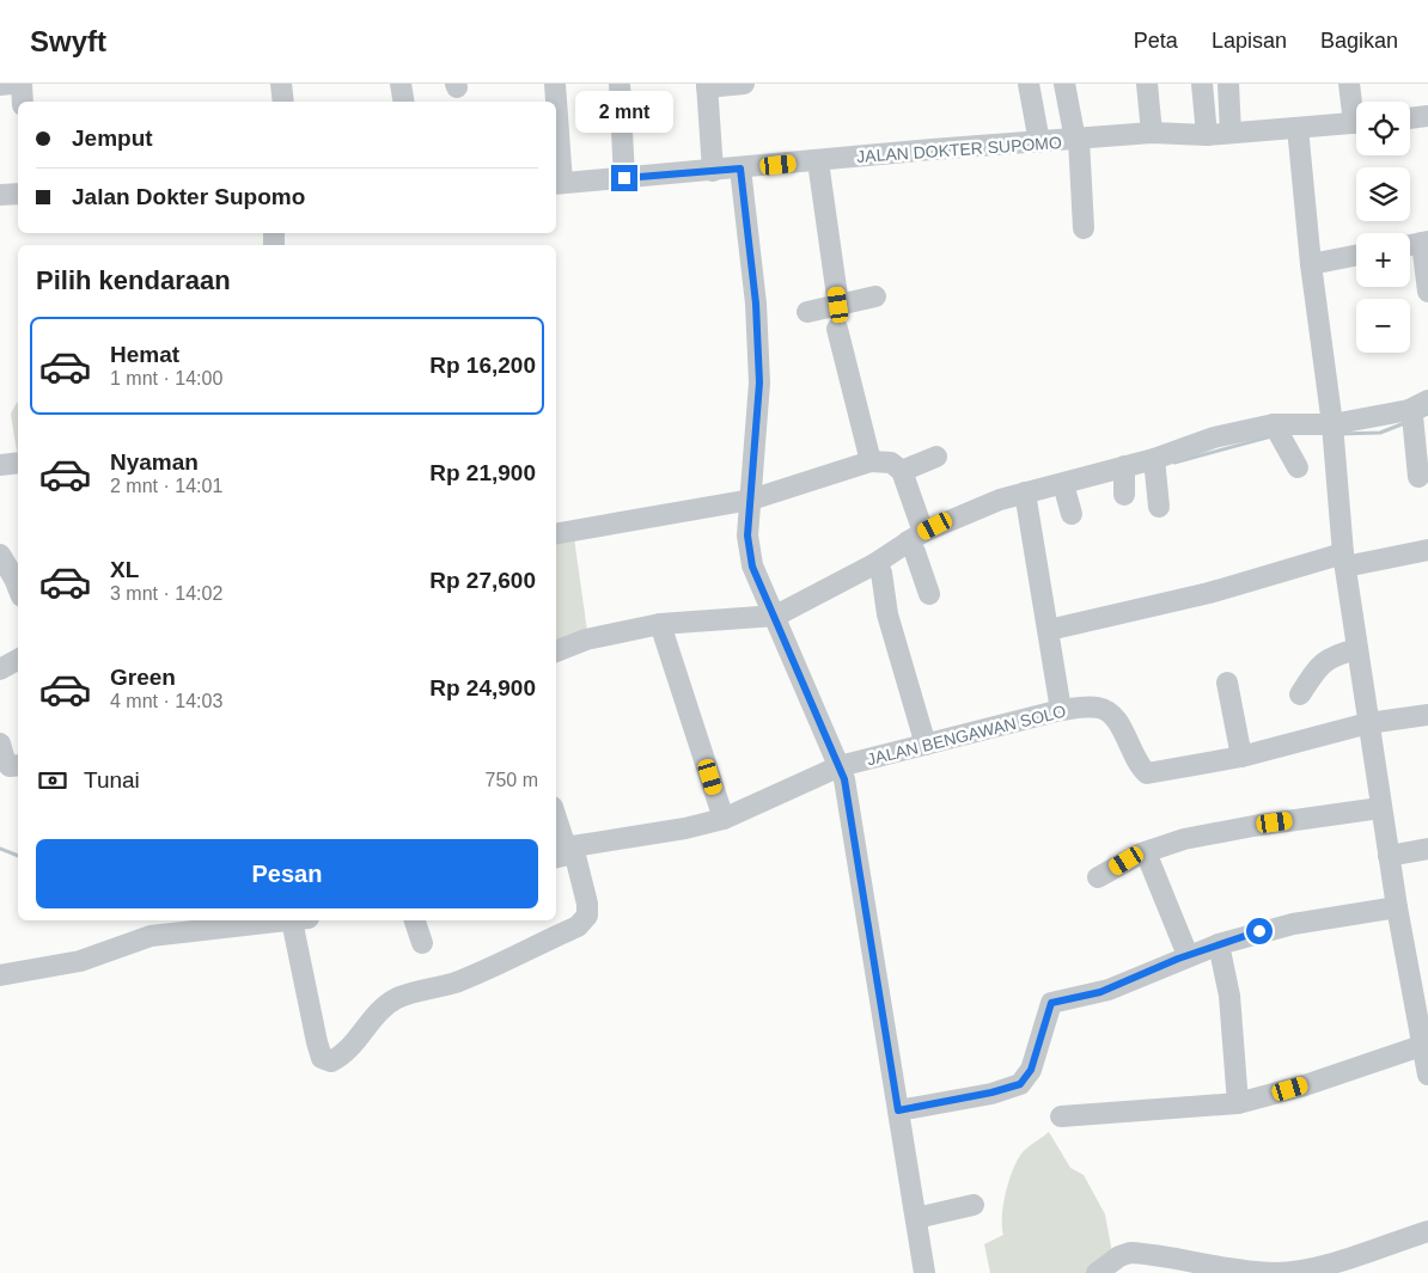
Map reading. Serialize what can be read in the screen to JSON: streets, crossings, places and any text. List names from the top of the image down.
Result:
{
  "streets": {
    "street": ["JALAN DOKTER SUPOMO", "JALAN BENGAWAN SOLO"]
  },
  "page": {
    "header": "Swyft",
    "nav": ["Peta", "Lapisan", "Bagikan"],
    "bubble": "2 mnt",
    "map_buttons": ["+", "−"],
    "banner": ["Jemput", "Jalan Dokter Supomo"],
    "heading": "Pilih kendaraan",
    "list": [
      {
        "name": "Hemat",
        "note": "1 mnt · 14:00",
        "value": "Rp 16,200"
      },
      {
        "name": "Nyaman",
        "note": "2 mnt · 14:01",
        "value": "Rp 21,900"
      },
      {
        "name": "XL",
        "note": "3 mnt · 14:02",
        "value": "Rp 27,600"
      },
      {
        "name": "Green",
        "note": "4 mnt · 14:03",
        "value": "Rp 24,900"
      }
    ],
    "pay": ["Tunai", "750 m"],
    "buttons": "Pesan"
  }
}
